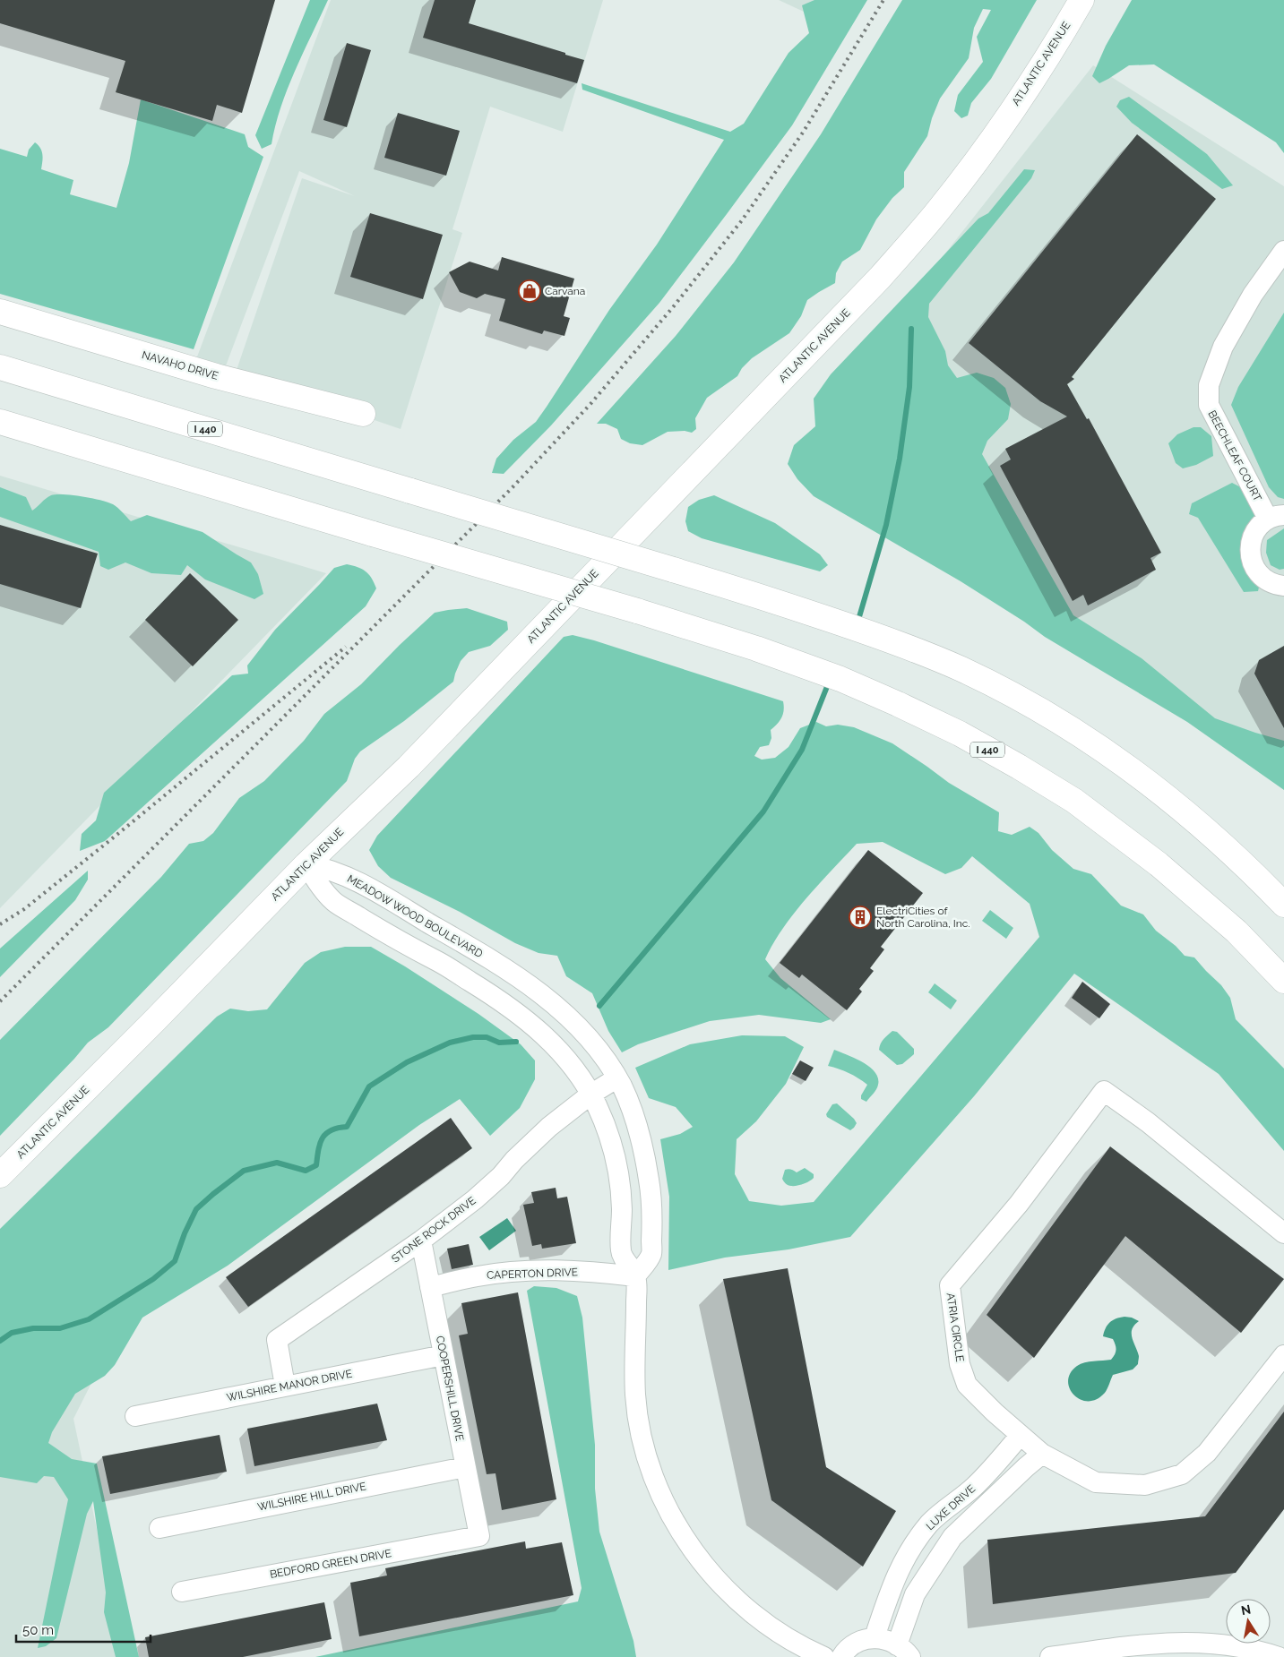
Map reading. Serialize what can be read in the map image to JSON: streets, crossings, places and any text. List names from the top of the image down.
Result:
{
  "streets": {
    "main road": ["ATLANTIC AVENUE", "NAVAHO DRIVE", "I 440"],
    "street": [
      "BEECHLEAF COURT",
      "MEADOW WOOD BOULEVARD",
      "STONE ROCK DRIVE",
      "CAPERTON DRIVE",
      "ATRIA CIRCLE",
      "WILSHIRE MANOR DRIVE",
      "COOPERSHILL DRIVE",
      "WILSHIRE HILL DRIVE",
      "LUXE DRIVE",
      "BEDFORD GREEN DRIVE"
    ]
  },
  "crossings": [
    ["ATLANTIC AVENUE", "MEADOW WOOD BOULEVARD"],
    ["MEADOW WOOD BOULEVARD", "STONE ROCK DRIVE"],
    ["MEADOW WOOD BOULEVARD", "CAPERTON DRIVE"],
    ["STONE ROCK DRIVE", "WILSHIRE MANOR DRIVE"],
    ["STONE ROCK DRIVE", "COOPERSHILL DRIVE"],
    ["CAPERTON DRIVE", "COOPERSHILL DRIVE"],
    ["ATRIA CIRCLE", "LUXE DRIVE"],
    ["WILSHIRE MANOR DRIVE", "COOPERSHILL DRIVE"],
    ["COOPERSHILL DRIVE", "WILSHIRE HILL DRIVE"],
    ["COOPERSHILL DRIVE", "BEDFORD GREEN DRIVE"]
  ],
  "places": {
    "shop": ["Carvana"],
    "building": ["ElectriCities of North Carolina, Inc."]
  },
  "scale_bar": "50 m",
  "north": "top"
}
